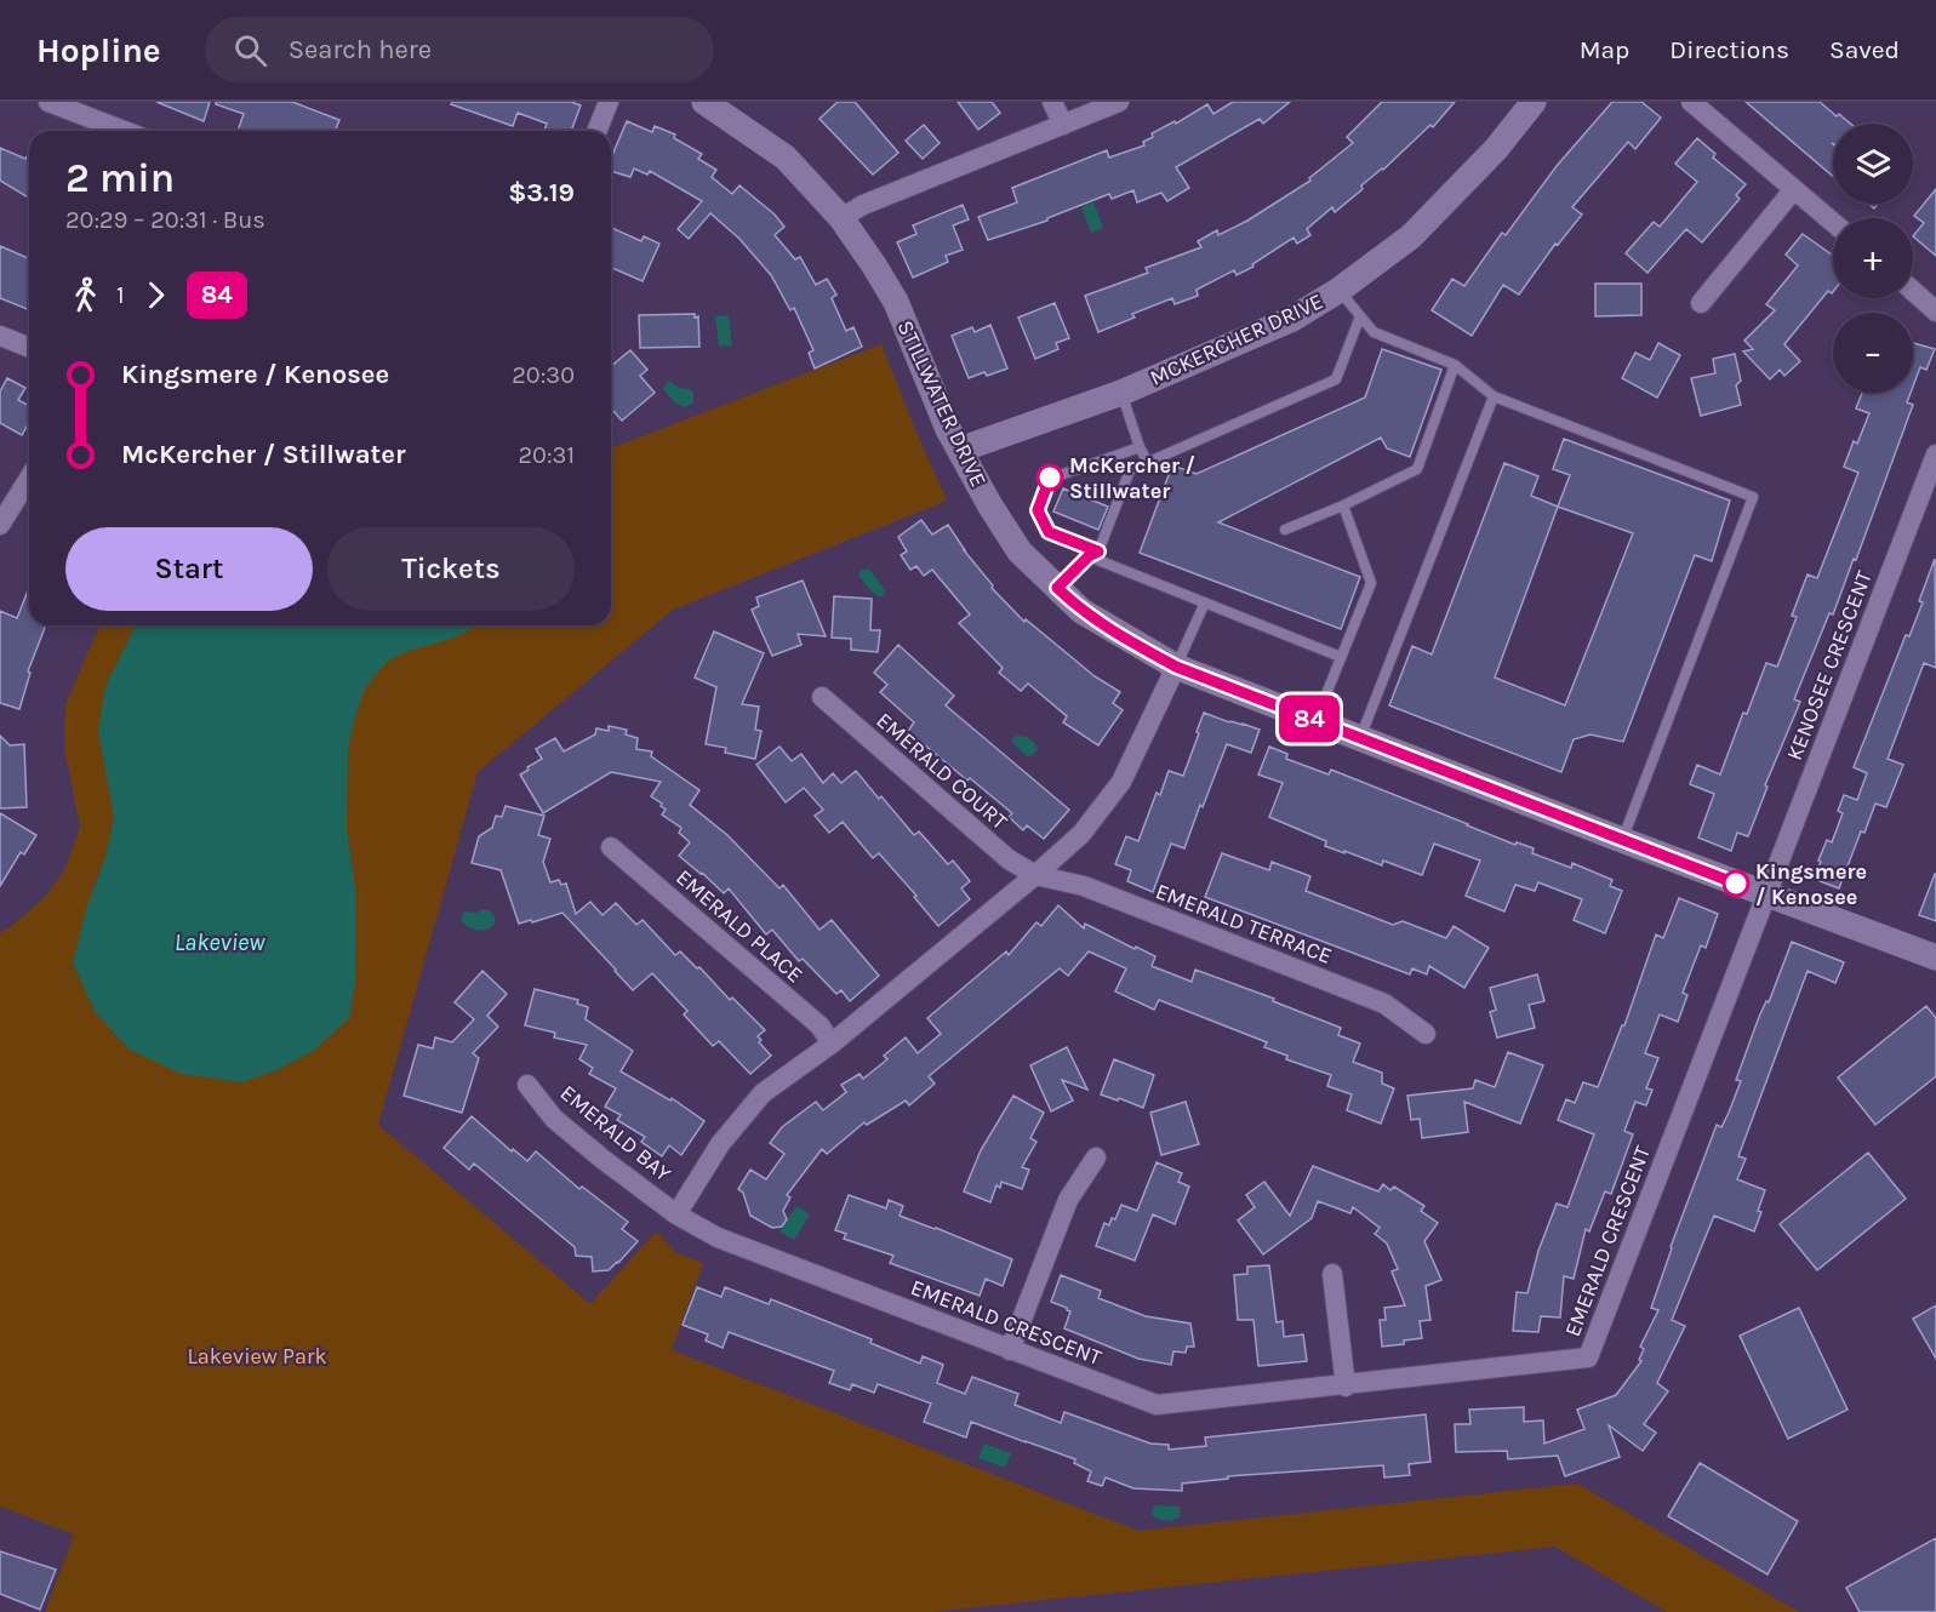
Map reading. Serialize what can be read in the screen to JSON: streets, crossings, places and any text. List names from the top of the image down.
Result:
{
  "streets": {
    "street": [
      "MCKERCHER DRIVE",
      "STILLWATER DRIVE",
      "KENOSEE CRESCENT",
      "EMERALD COURT",
      "EMERALD TERRACE",
      "EMERALD PLACE",
      "EMERALD BAY",
      "EMERALD CRESCENT"
    ]
  },
  "crossings": [
    ["MCKERCHER DRIVE", "STILLWATER DRIVE"],
    ["STILLWATER DRIVE", "KENOSEE CRESCENT"],
    ["STILLWATER DRIVE", "EMERALD CRESCENT"],
    ["KENOSEE CRESCENT", "EMERALD CRESCENT"],
    ["EMERALD COURT", "EMERALD TERRACE"],
    ["EMERALD BAY", "EMERALD CRESCENT"]
  ],
  "water": ["Lakeview"],
  "parks": ["Lakeview Park"],
  "places": ["McKercher / Stillwater", "Kingsmere / Kenosee"],
  "lines": ["bus line 84"],
  "page": {
    "header": "Hopline",
    "search": "Search here",
    "nav": ["Map", "Directions", "Saved"],
    "on_map": "84",
    "map_buttons": ["+", "−"],
    "heading": ["2 min", "20:29 – 20:31 · Bus", "$3.19"],
    "legs": ["1", "84"],
    "list": [
      {
        "name": "Kingsmere / Kenosee",
        "value": "20:30"
      },
      {
        "name": "McKercher / Stillwater",
        "value": "20:31"
      }
    ],
    "buttons": ["Start", "Tickets"]
  }
}
